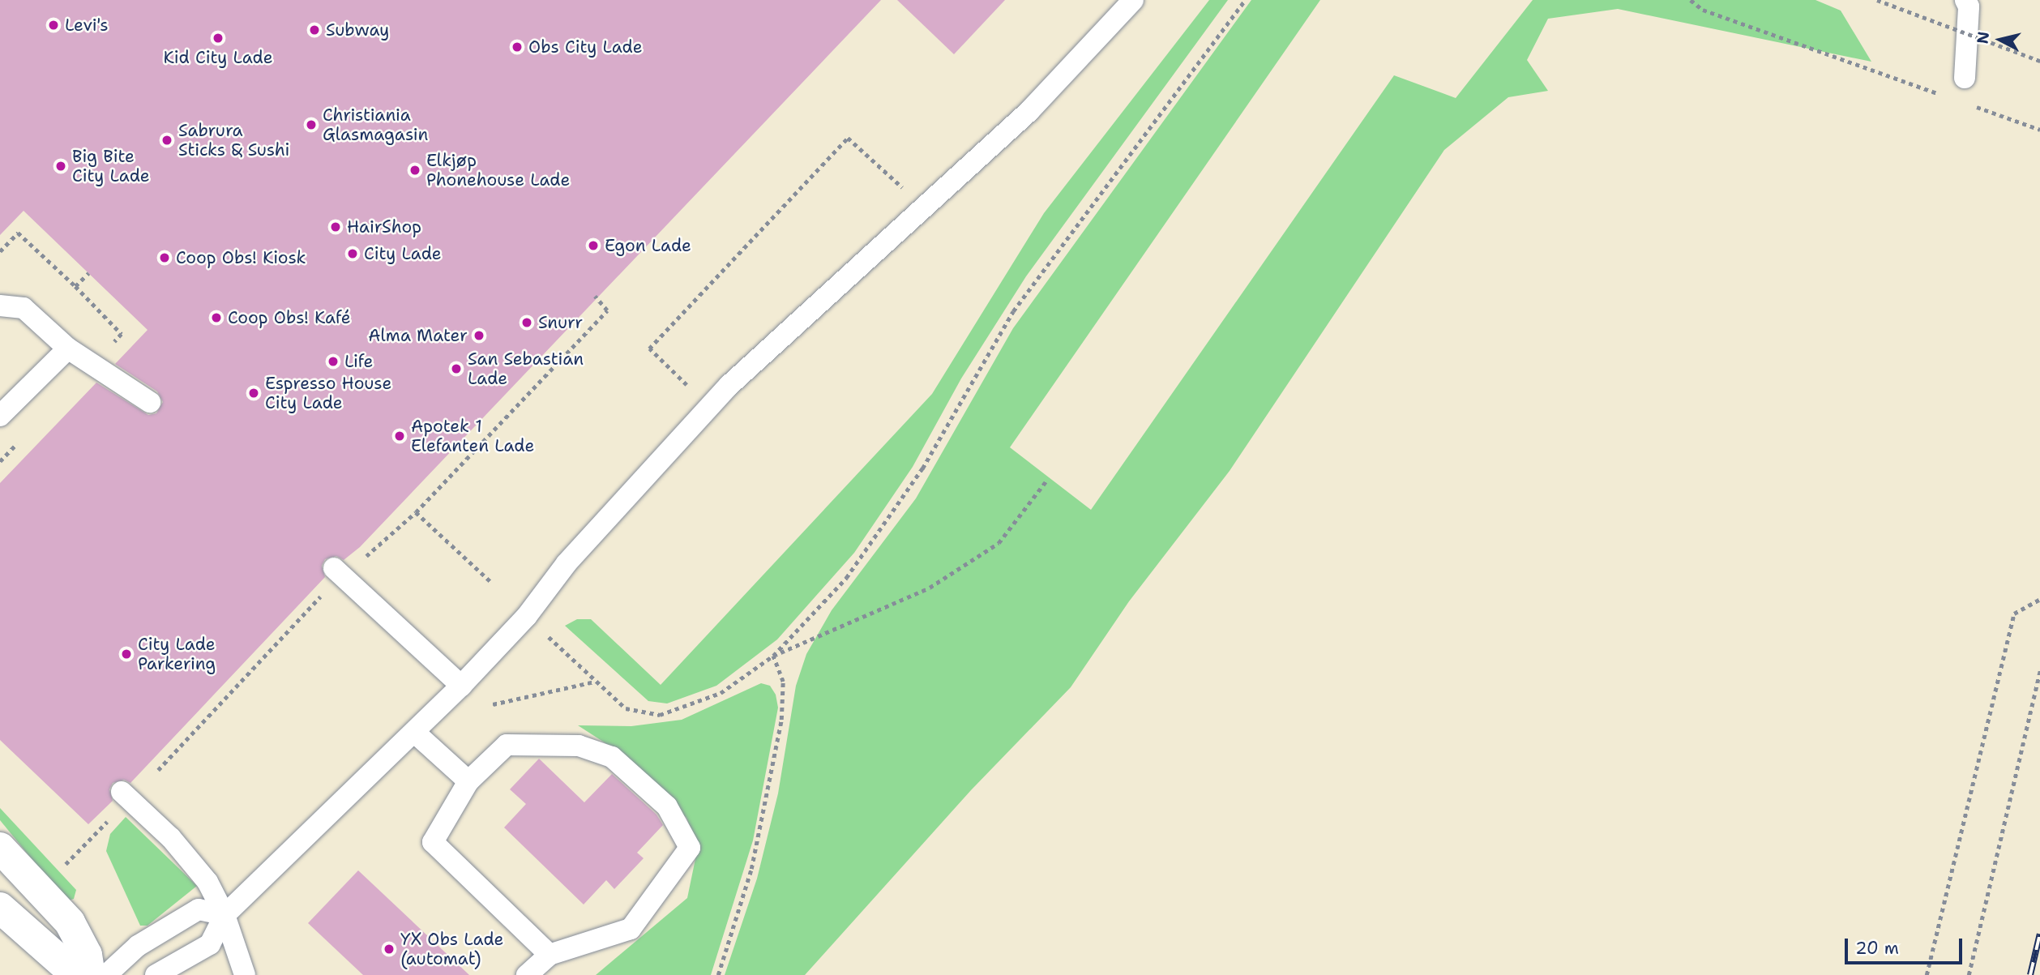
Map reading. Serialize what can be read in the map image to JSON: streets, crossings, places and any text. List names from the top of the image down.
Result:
{
  "places": [
    "Levi's",
    "Subway",
    "Kid City Lade",
    "Obs City Lade",
    "Christiania Glasmagasin",
    "Sabrura Sticks & Sushi",
    "Big Bite City Lade",
    "Elkjøp Phonehouse Lade",
    "HairShop",
    "Egon Lade",
    "City Lade",
    "Coop Obs! Kiosk",
    "Coop Obs! Kafé",
    "Snurr",
    "Alma Mater",
    "Life",
    "San Sebastian Lade",
    "Espresso House City Lade",
    "Apotek 1 Elefanten Lade",
    "City Lade Parkering",
    "YX Obs Lade (automat)"
  ],
  "scale_bar": "20 m",
  "north": "left"
}
